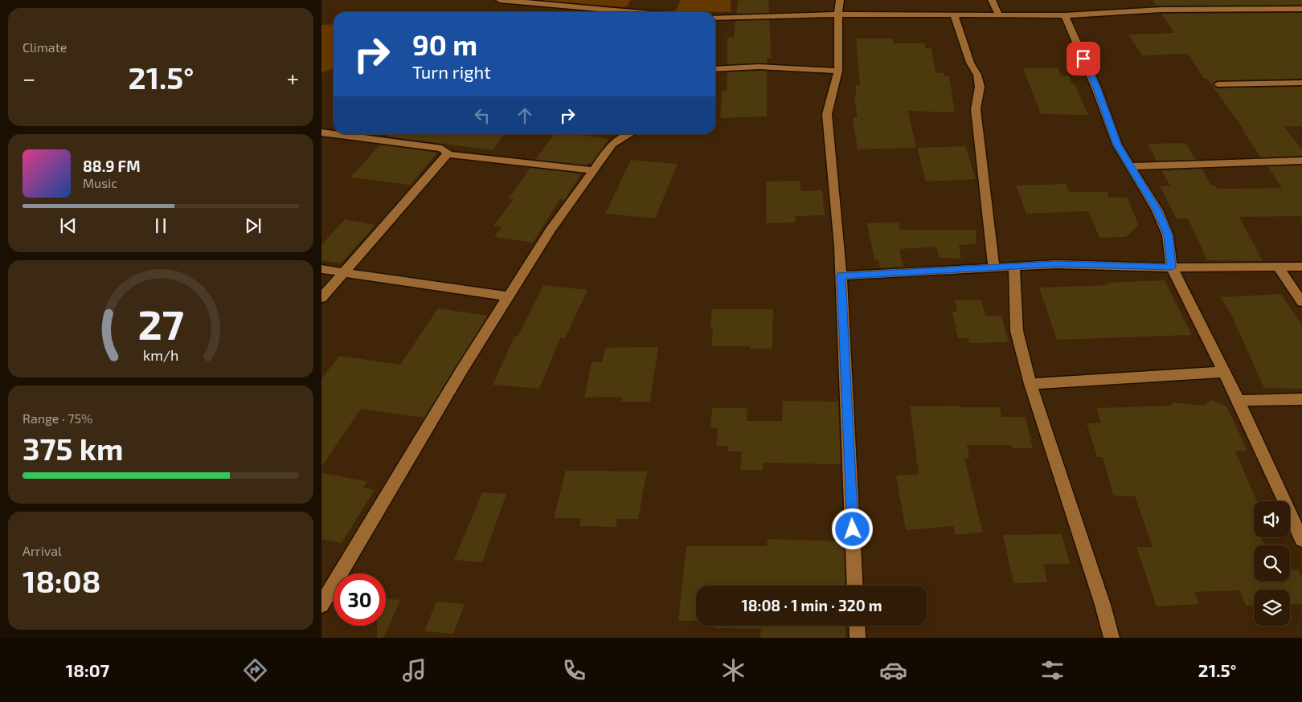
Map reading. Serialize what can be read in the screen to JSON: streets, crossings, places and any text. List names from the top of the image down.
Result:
{
  "page": {
    "tile": [
      "Climate",
      ["Range · 75%", "375 km"],
      ["Arrival", "18:08"]
    ],
    "turn": ["90 m", "Turn right"],
    "heat": ["−", "21.5°", "+"],
    "song": ["88.9 FM", "Music"],
    "limit": "30",
    "trip": "18:08 · 1 min · 320 m",
    "tabs": ["18:07", "21.5°"],
    "gauge": ["27", "km/h"]
  }
}
